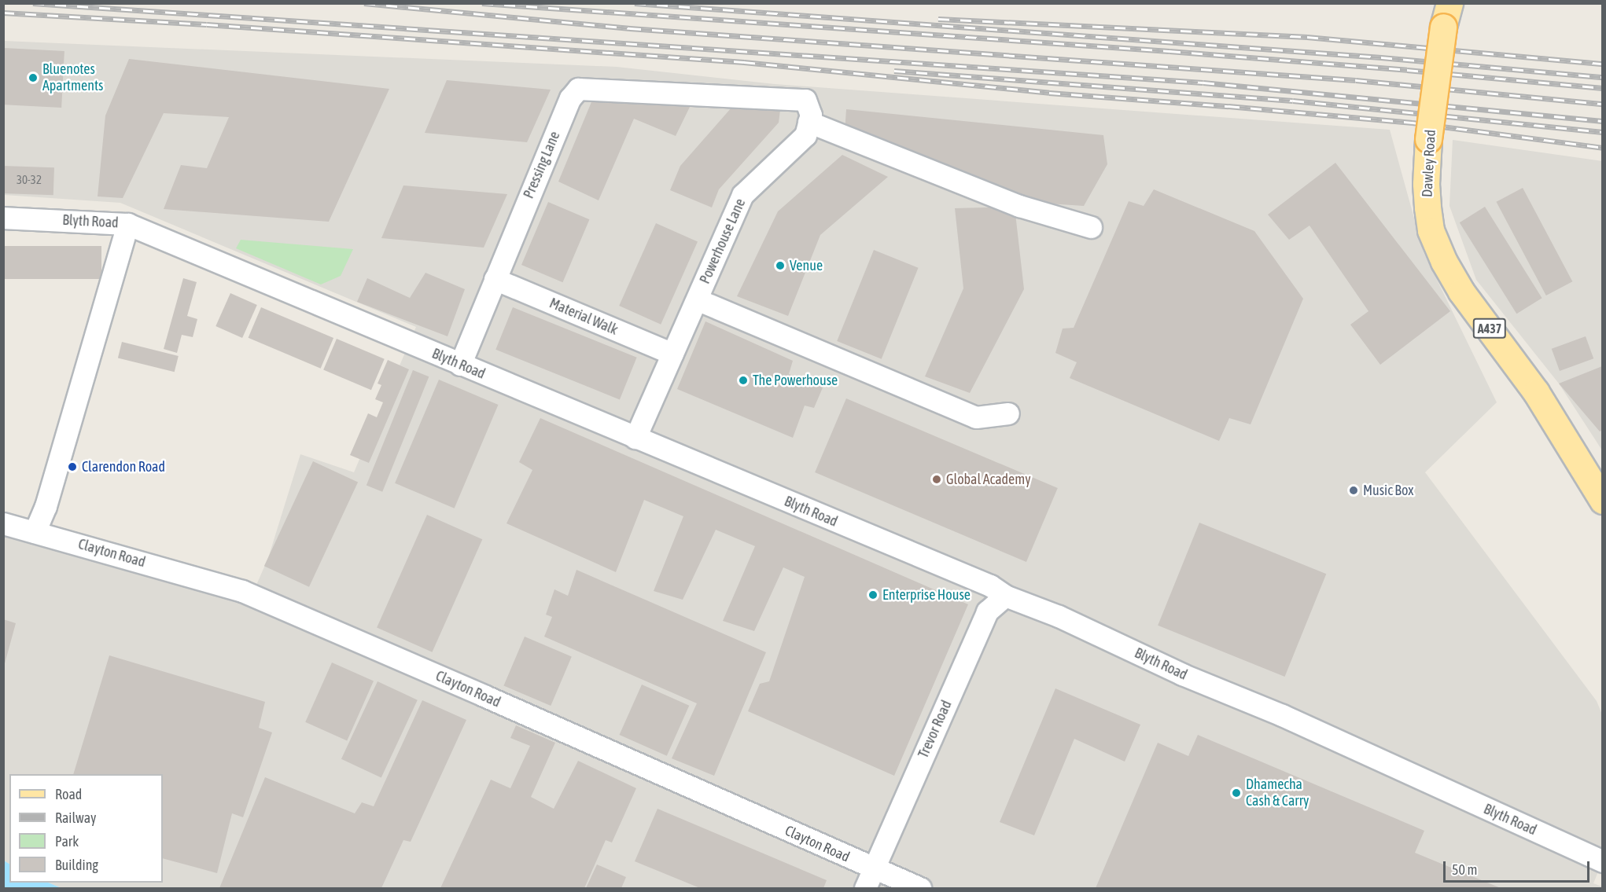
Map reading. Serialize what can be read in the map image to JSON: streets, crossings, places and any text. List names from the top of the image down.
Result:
{
  "streets": {
    "main road": ["Dawley Road", "A437"],
    "street": [
      "Pressing Lane",
      "Blyth Road",
      "Powerhouse Lane",
      "Material Walk",
      "Clayton Road",
      "Trevor Road"
    ]
  },
  "crossings": [
    ["Pressing Lane", "Blyth Road"],
    ["Pressing Lane", "Powerhouse Lane"],
    ["Pressing Lane", "Material Walk"],
    ["Blyth Road", "Powerhouse Lane"],
    ["Blyth Road", "Trevor Road"],
    ["Powerhouse Lane", "Material Walk"],
    ["Clayton Road", "Trevor Road"]
  ],
  "places": [
    "Bluenotes Apartments",
    "Venue",
    "The Powerhouse",
    "Clarendon Road",
    "Global Academy",
    "Music Box",
    "Enterprise House",
    "Dhamecha Cash & Carry"
  ],
  "house_numbers": ["30-32"],
  "legend": [
    "Road",
    "Railway",
    "Park",
    "Building"
  ],
  "scale_bar": "50 m"
}
